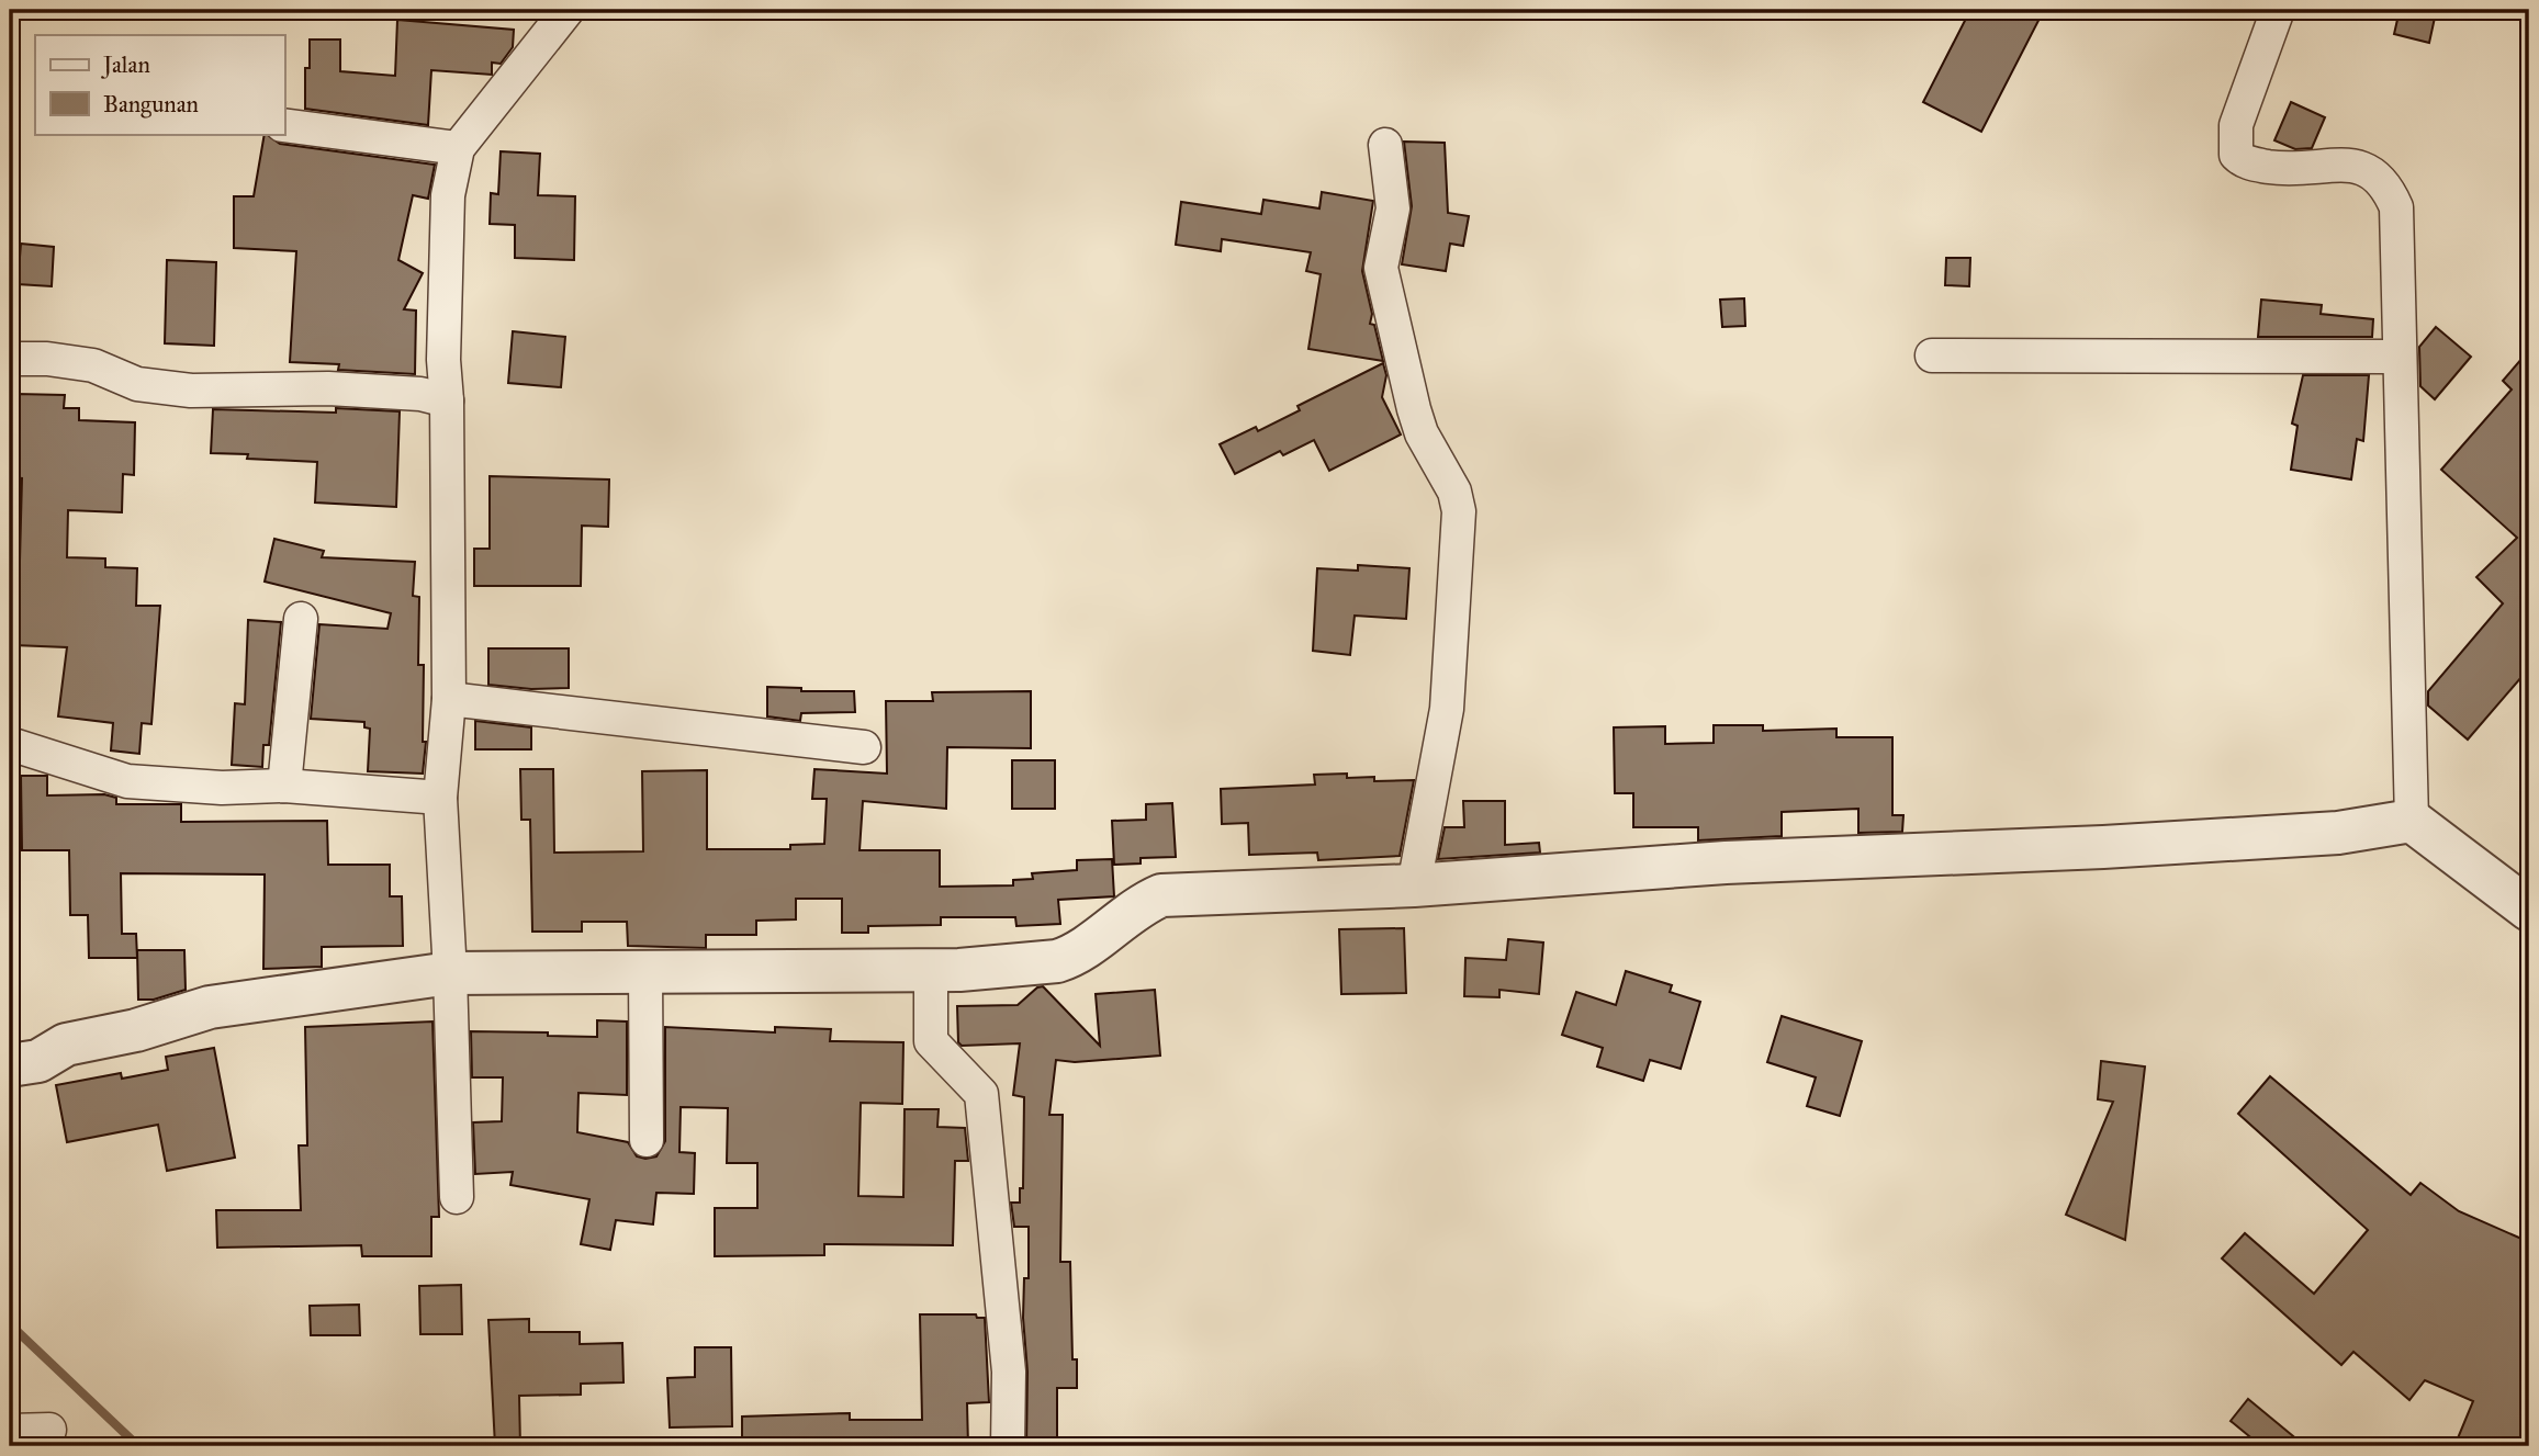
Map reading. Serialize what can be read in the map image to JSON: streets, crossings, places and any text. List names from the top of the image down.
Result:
{
  "legend": ["Jalan", "Bangunan"]
}
